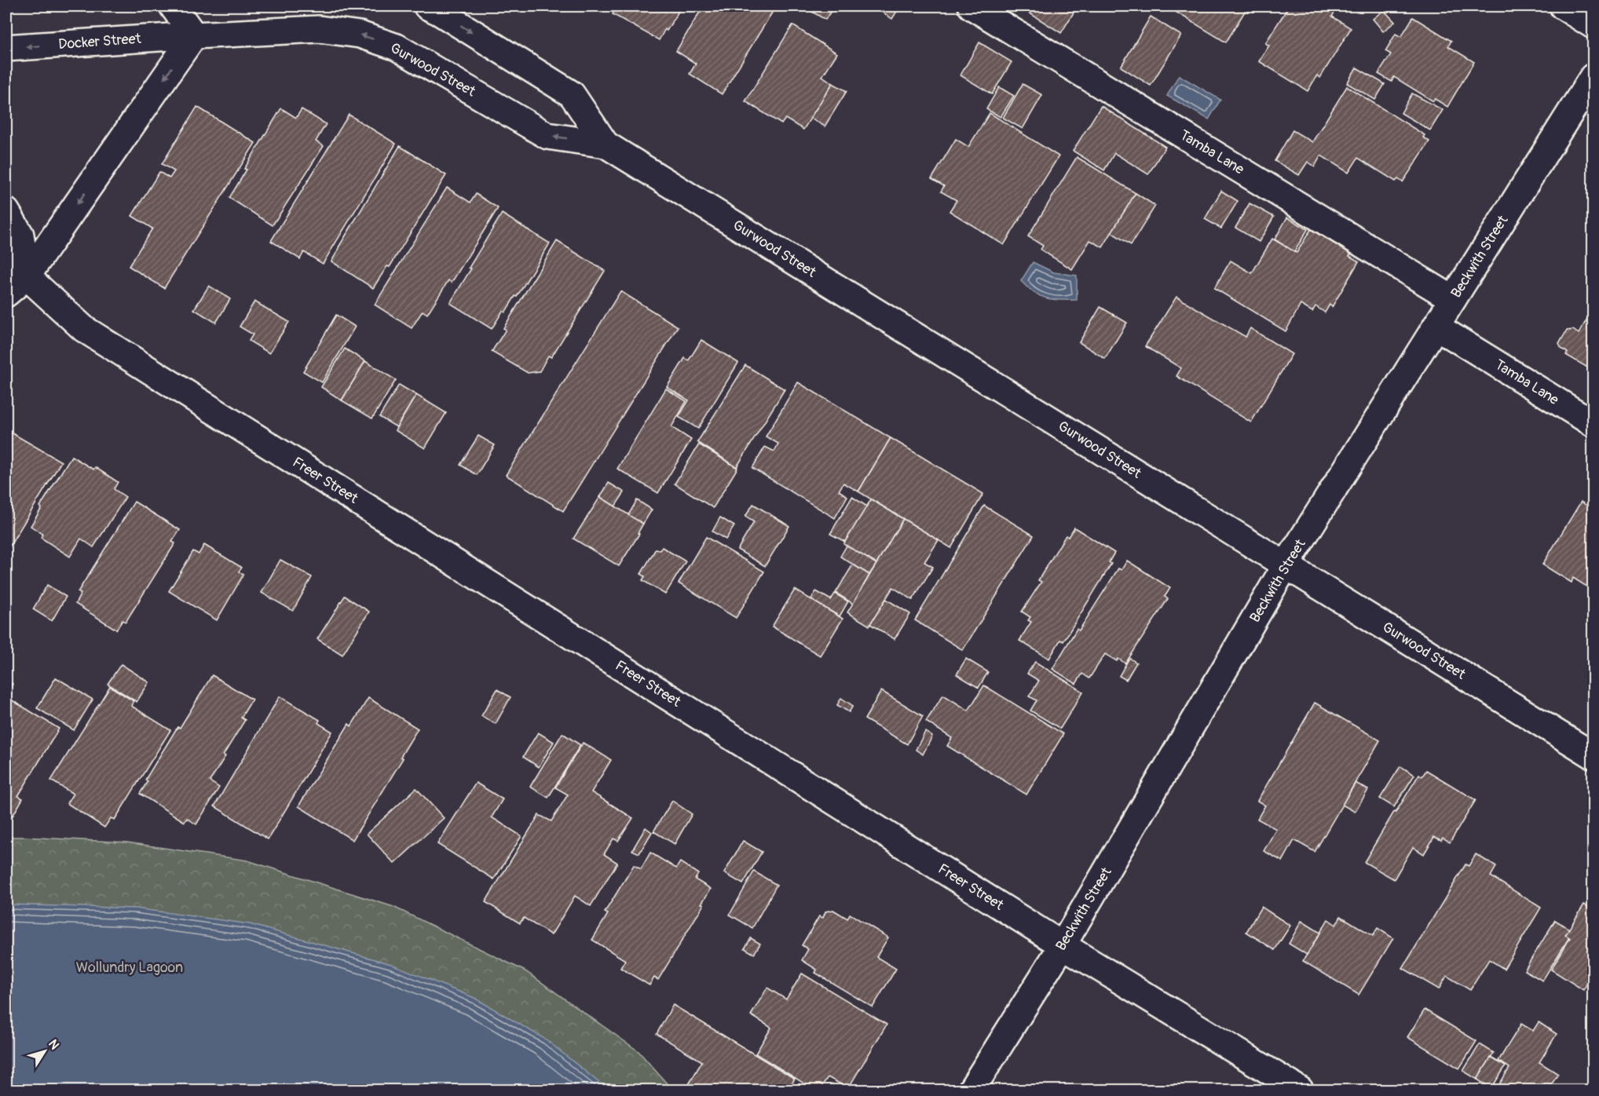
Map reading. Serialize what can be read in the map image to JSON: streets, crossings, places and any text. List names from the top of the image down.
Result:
{
  "streets": {
    "street": [
      "Docker Street",
      "Gurwood Street",
      "Tamba Lane",
      "Beckwith Street",
      "Freer Street"
    ]
  },
  "crossings": [
    ["Docker Street", "Gurwood Street"],
    ["Gurwood Street", "Beckwith Street"],
    ["Tamba Lane", "Beckwith Street"],
    ["Beckwith Street", "Freer Street"]
  ],
  "one_way": ["Docker Street"],
  "parks": ["Wollundry Lagoon"],
  "north": "top right"
}
